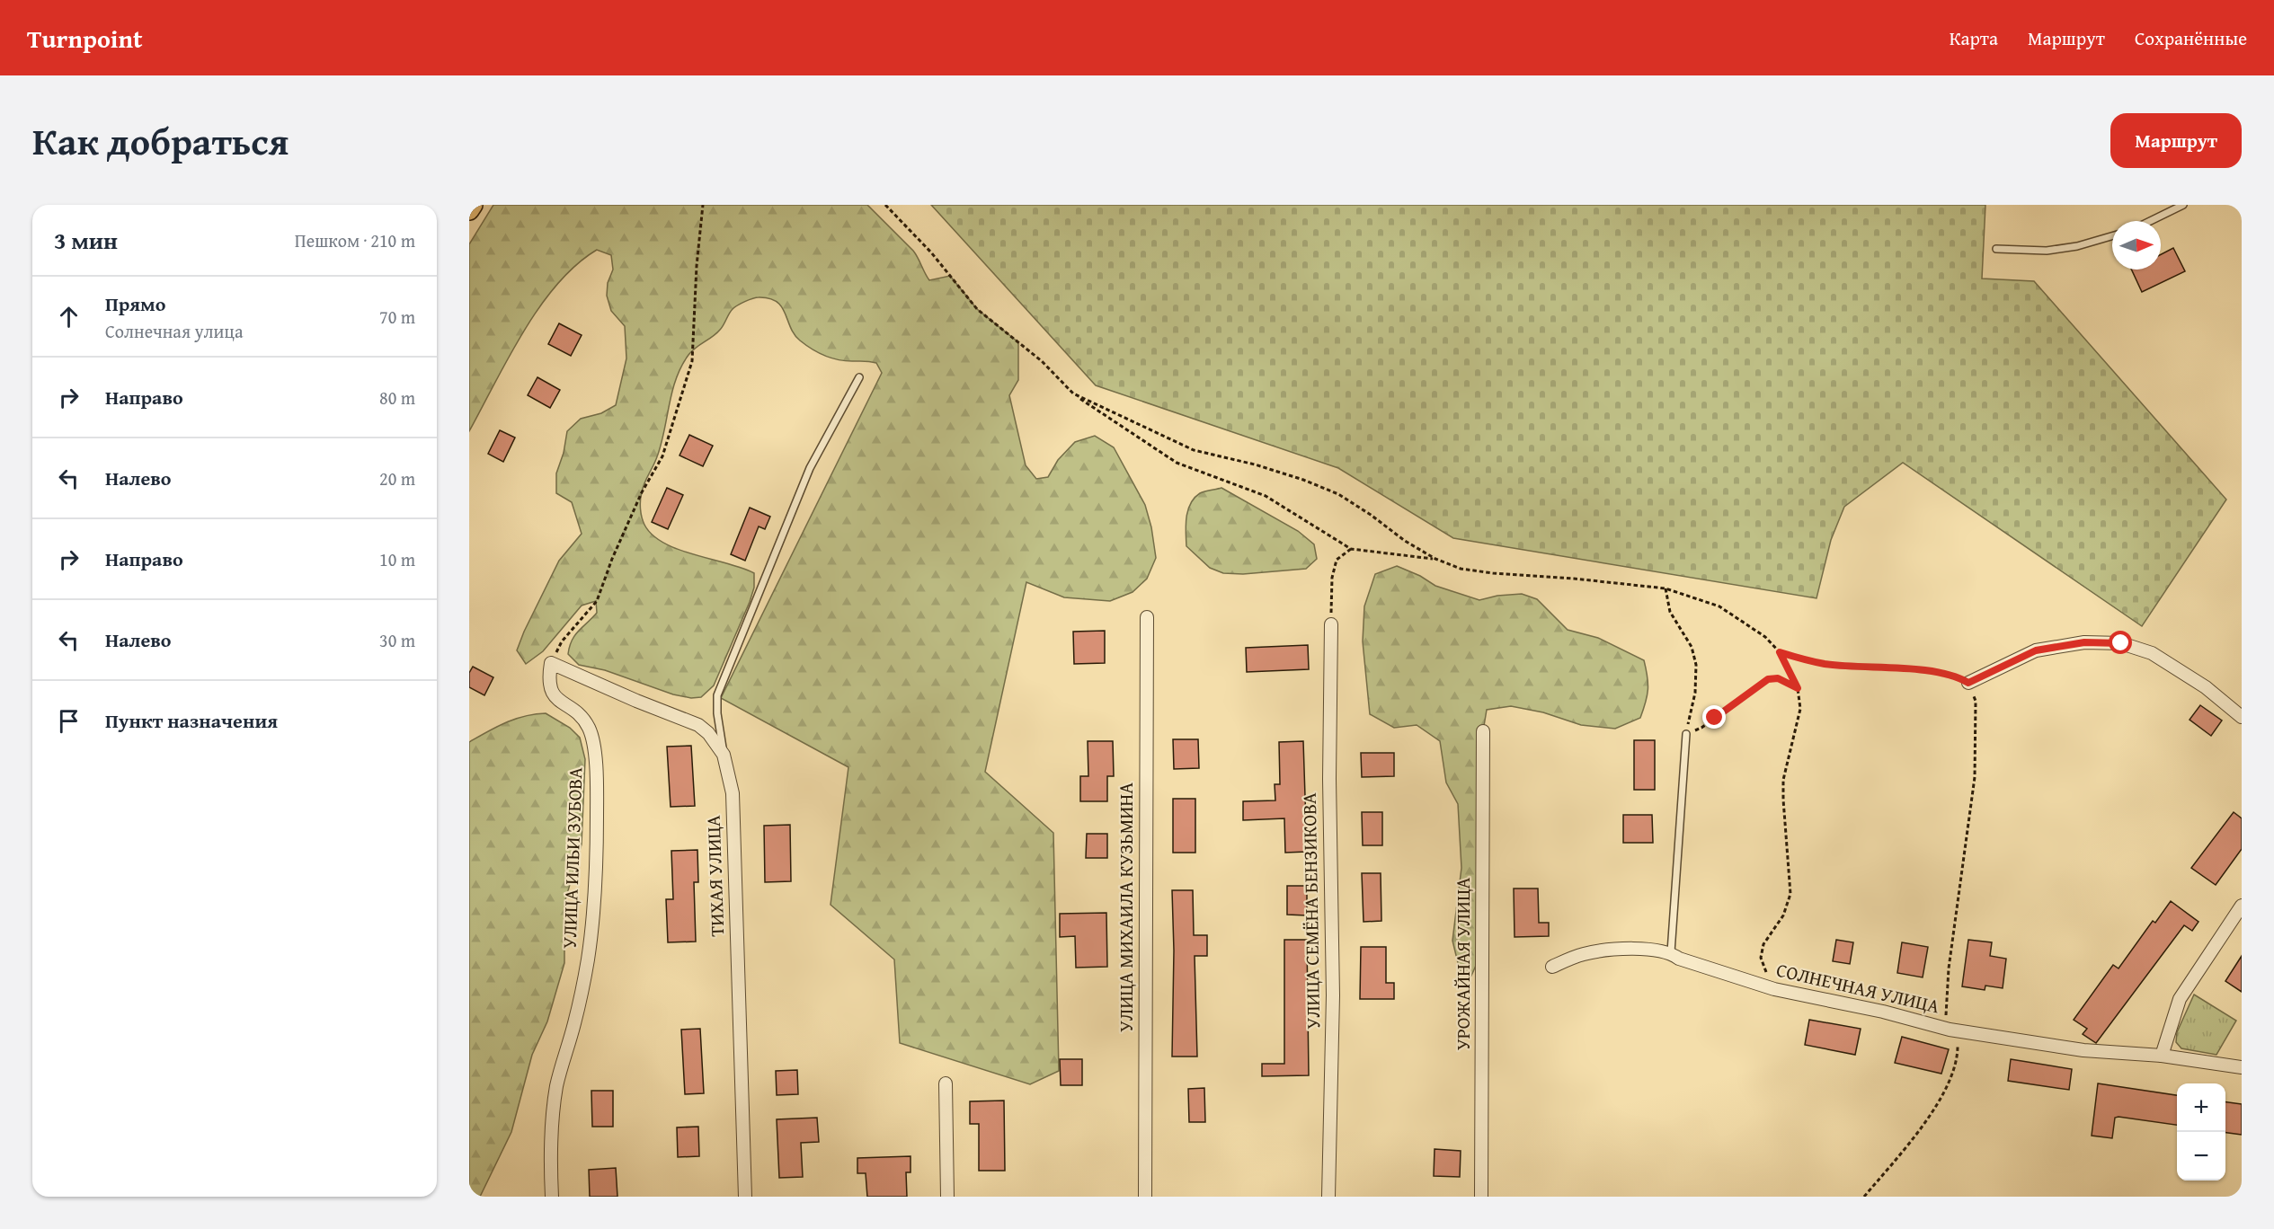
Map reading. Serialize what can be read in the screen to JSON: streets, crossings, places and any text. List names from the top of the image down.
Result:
{
  "streets": {
    "street": [
      "УЛИЦА ИЛЬИ ЗУБОВА",
      "ТИХАЯ УЛИЦА",
      "УЛИЦА МИХАИЛА КУЗЬМИНА",
      "УЛИЦА СЕМЁНА БЕНЗИКОВА",
      "УРОЖАЙНАЯ УЛИЦА",
      "СОЛНЕЧНАЯ УЛИЦА"
    ]
  },
  "crossings": [
    ["УЛИЦА ИЛЬИ ЗУБОВА", "ТИХАЯ УЛИЦА"]
  ],
  "north": "right",
  "page": {
    "header": "Turnpoint",
    "nav": ["Карта", "Маршрут", "Сохранённые"],
    "title": "Как добраться",
    "buttons": "Маршрут",
    "heading": ["3 мин", "Пешком · 210 m"],
    "list": [
      ["Прямо", "Солнечная улица", "70 m"],
      ["Направо", "80 m"],
      ["Налево", "20 m"],
      ["Направо", "10 m"],
      ["Налево", "30 m"],
      "Пункт назначения"
    ],
    "map_buttons": ["+", "−"]
  }
}
